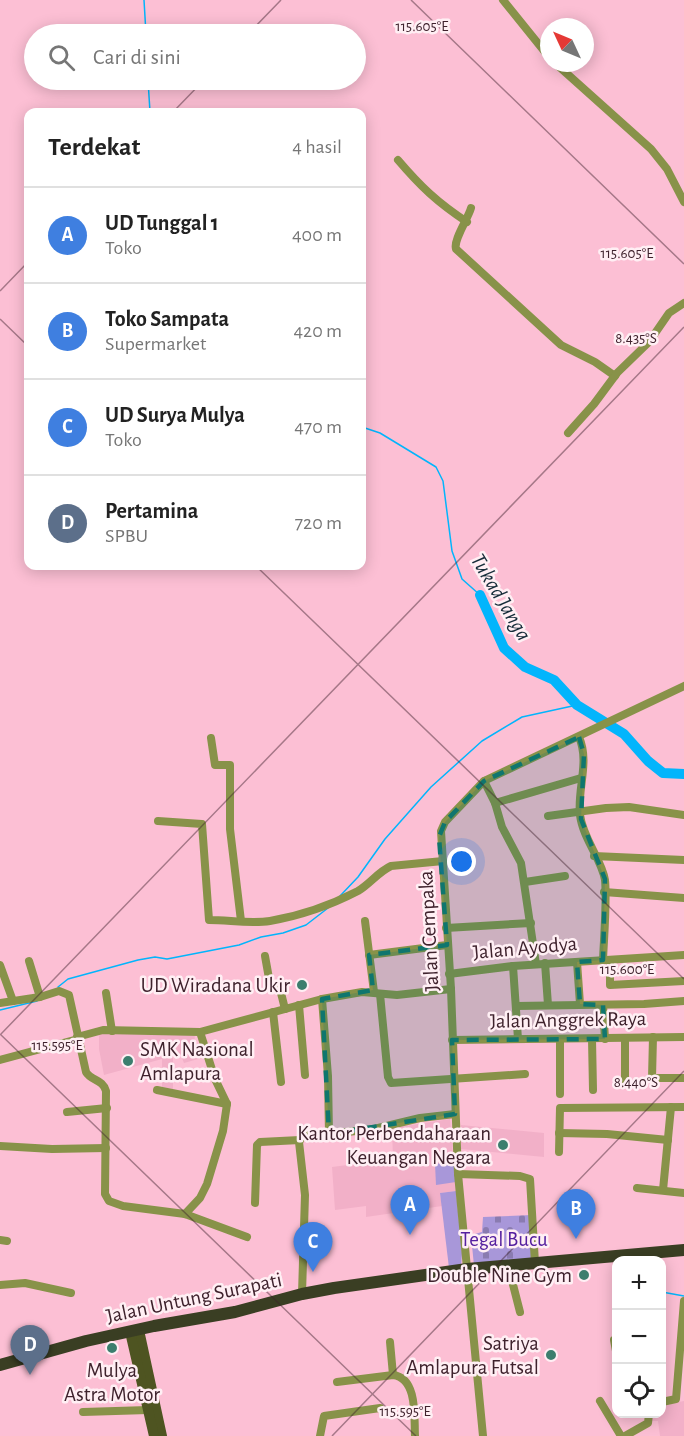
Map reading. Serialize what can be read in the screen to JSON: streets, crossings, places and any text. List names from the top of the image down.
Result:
{
  "streets": {
    "highway": ["Jalan Untung Surapati"],
    "street": ["Jalan Cempaka", "Jalan Ayodya", "Jalan Anggrek Raya"]
  },
  "crossings": [
    ["Jalan Cempaka", "Jalan Ayodya"],
    ["Jalan Cempaka", "Jalan Anggrek Raya"],
    ["Jalan Cempaka", "Jalan Untung Surapati"]
  ],
  "water": ["Tukad Janga"],
  "parks": ["Tegal Bucu"],
  "places": [
    "UD Wiradana Ukir",
    "SMK Nasional Amlapura",
    "Kantor Perbendaharaan Keuangan Negara",
    "Double Nine Gym",
    "Mulya Astra Motor",
    "Satriya Amlapura Futsal"
  ],
  "north": "top left",
  "page": {
    "search": "Cari di sini",
    "heading": ["Terdekat", "4 hasil"],
    "list": [
      {
        "mark": "A",
        "name": "UD Tunggal 1",
        "note": "Toko",
        "value": "400 m"
      },
      {
        "mark": "B",
        "name": "Toko Sampata",
        "note": "Supermarket",
        "value": "420 m"
      },
      {
        "mark": "C",
        "name": "UD Surya Mulya",
        "note": "Toko",
        "value": "470 m"
      },
      {
        "mark": "D",
        "name": "Pertamina",
        "note": "SPBU",
        "value": "720 m"
      }
    ],
    "pins": [
      "A",
      "B",
      "C",
      "D"
    ],
    "map_buttons": ["+", "−"]
  },
  "coordinates": [
    "115.605°E",
    "8.435°S",
    "115.600°E",
    "115.595°E",
    "8.440°S"
  ]
}
